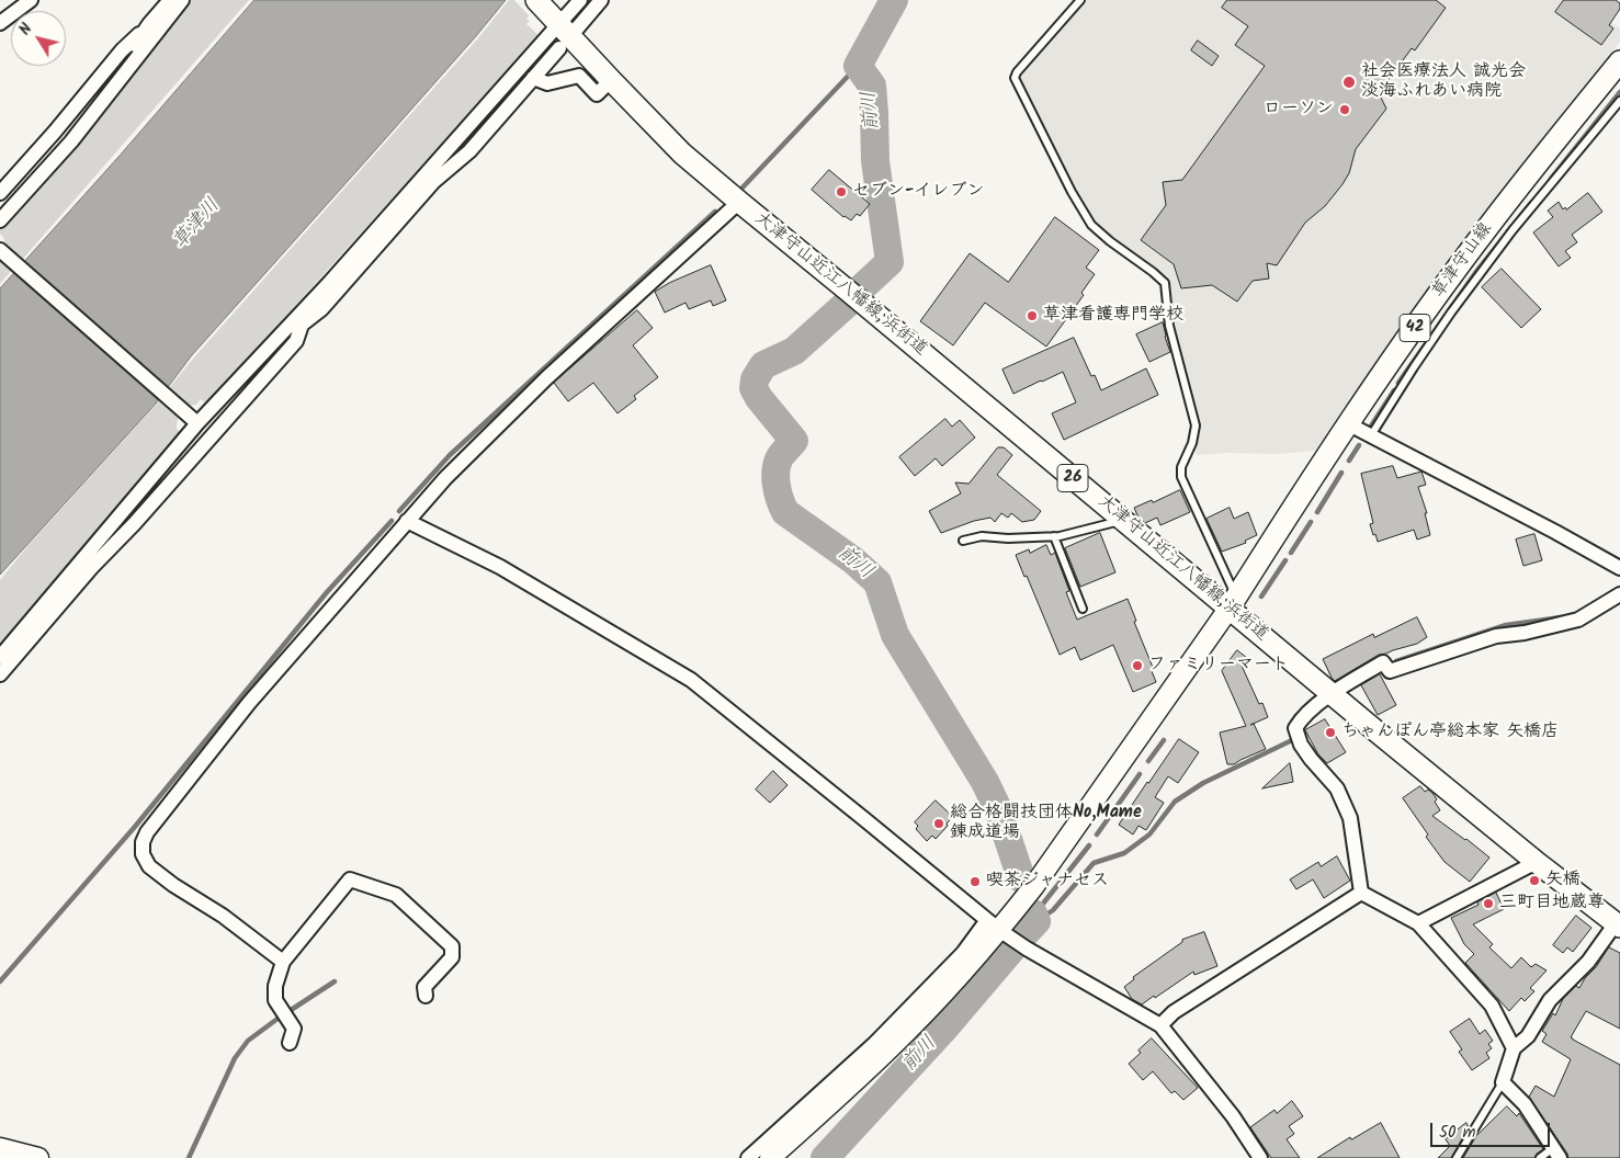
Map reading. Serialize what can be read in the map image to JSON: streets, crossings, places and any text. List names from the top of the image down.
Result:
{
  "streets": {
    "main road": [
      "草津守山線",
      "大津守山近江八幡線;浜街道",
      "42",
      "26"
    ]
  },
  "crossings": [
    ["草津守山線", "大津守山近江八幡線;浜街道"]
  ],
  "water": ["前川", "草津川"],
  "places": [
    "社会医療法人 誠光会 淡海ふれあい病院",
    "ローソン",
    "セブン-イレブン",
    "草津看護専門学校",
    "ファミリーマート",
    "ちゃんぽん亭総本家 矢橋店",
    "総合格闘技団体No,Mame 錬成道場",
    "矢橋",
    "喫茶ジャナセス",
    "三町目地蔵尊"
  ],
  "scale_bar": "50 m",
  "north": "top left"
}
